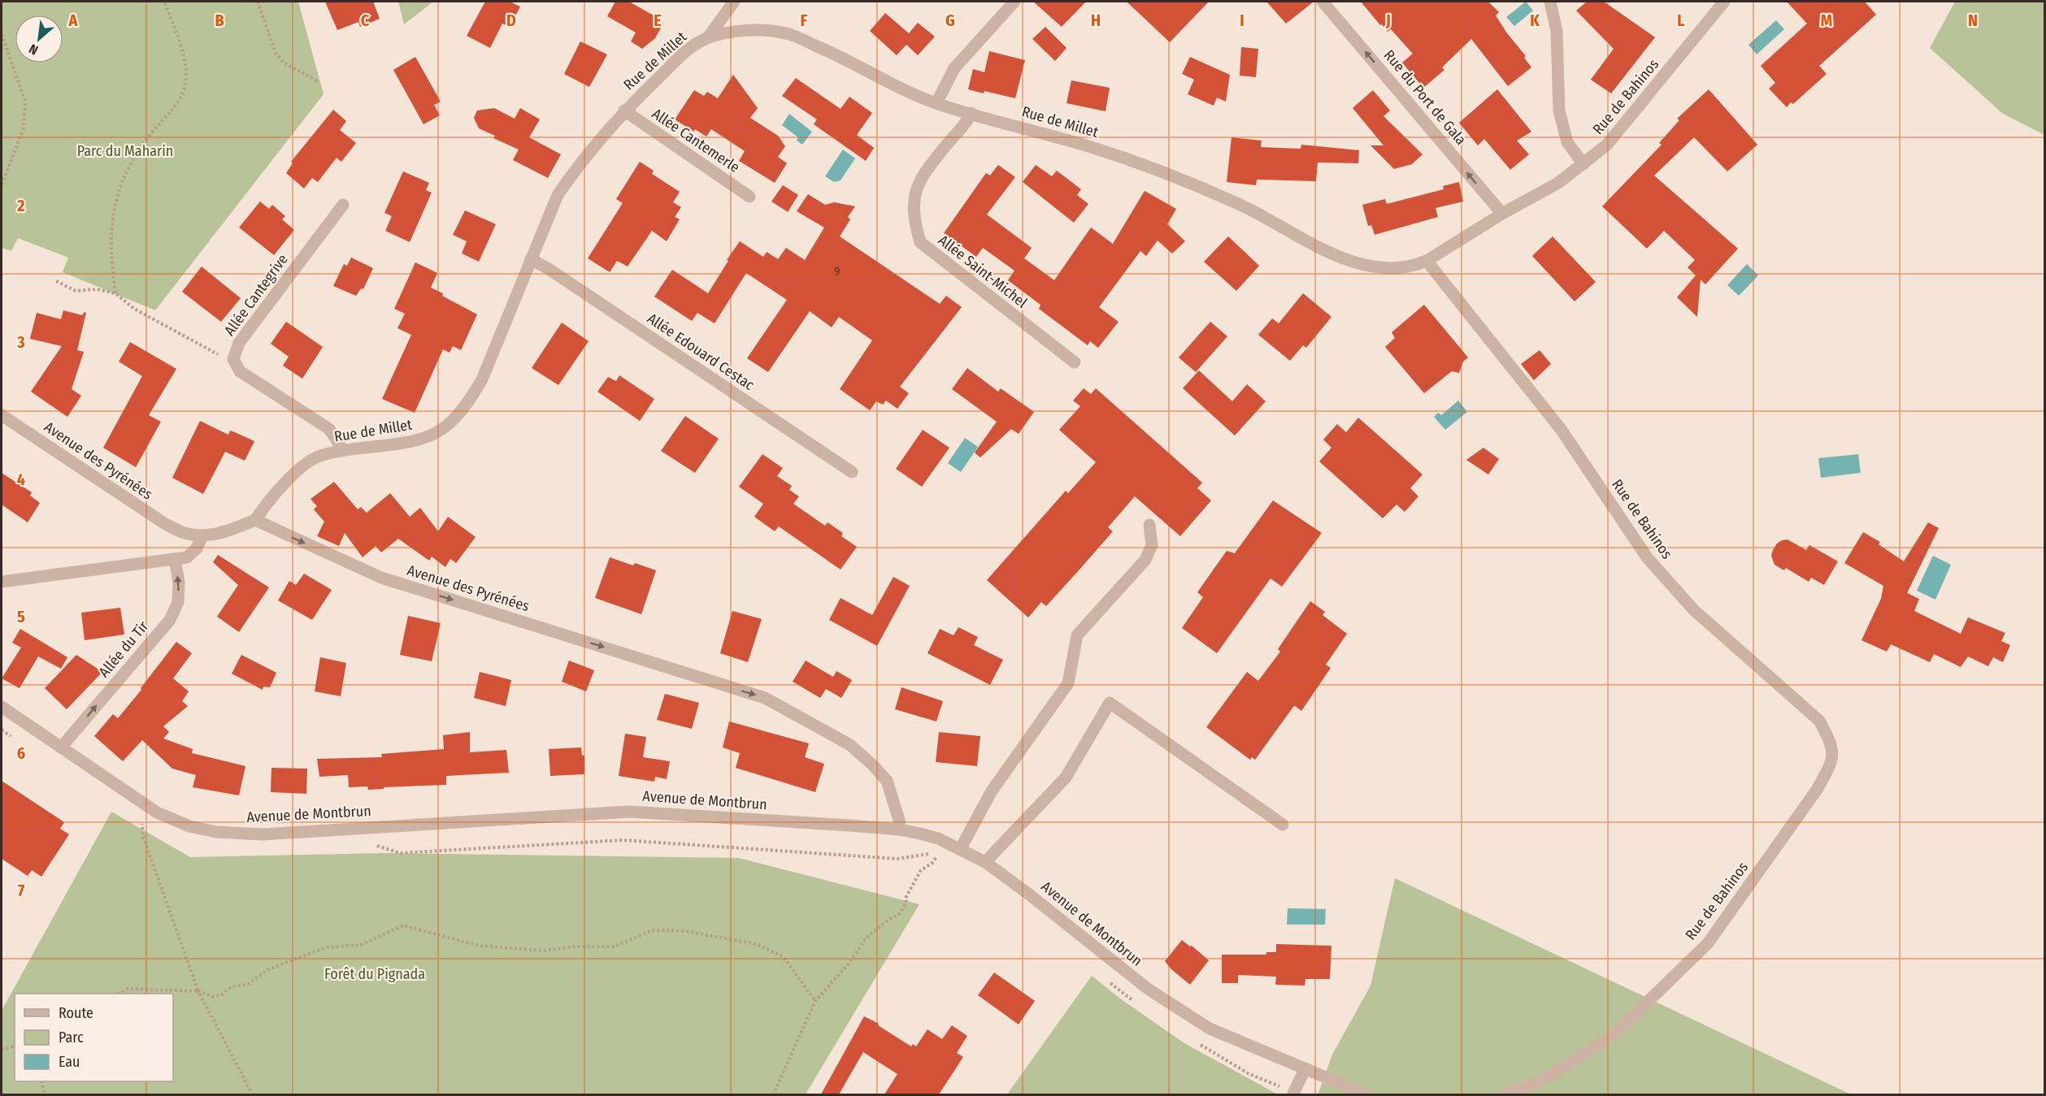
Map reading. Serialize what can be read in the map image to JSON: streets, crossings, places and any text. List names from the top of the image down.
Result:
{
  "streets": {
    "street": [
      "Rue de Millet",
      "Rue de Bahinos",
      "Rue du Port de Gala",
      "Allée Cantemerle",
      "Allée Saint-Michel",
      "Allée Cantegrive",
      "Allée Edouard Cestac",
      "Avenue des Pyrénées",
      "Allée du Tir",
      "Avenue de Montbrun"
    ]
  },
  "crossings": [
    ["Rue de Millet", "Rue de Bahinos"],
    ["Rue de Millet", "Allée Cantemerle"],
    ["Rue de Millet", "Allée Saint-Michel"],
    ["Rue de Millet", "Allée Edouard Cestac"],
    ["Rue de Millet", "Avenue des Pyrénées"],
    ["Rue de Bahinos", "Rue du Port de Gala"],
    ["Avenue des Pyrénées", "Avenue de Montbrun"],
    ["Allée du Tir", "Avenue de Montbrun"]
  ],
  "one_way": ["Rue du Port de Gala", "Avenue des Pyrénées", "Allée du Tir"],
  "parks": ["Parc du Maharin", "Forêt du Pignada"],
  "house_numbers": ["9"],
  "legend": ["Route", "Parc", "Eau"],
  "north": "bottom left",
  "grid": {
    "columns": [
      "A",
      "B",
      "C",
      "D",
      "E",
      "F",
      "G",
      "H",
      "I",
      "J",
      "K",
      "L",
      "M",
      "N"
    ],
    "rows": [
      "2",
      "3",
      "4",
      "5",
      "6",
      "7"
    ]
  }
}
